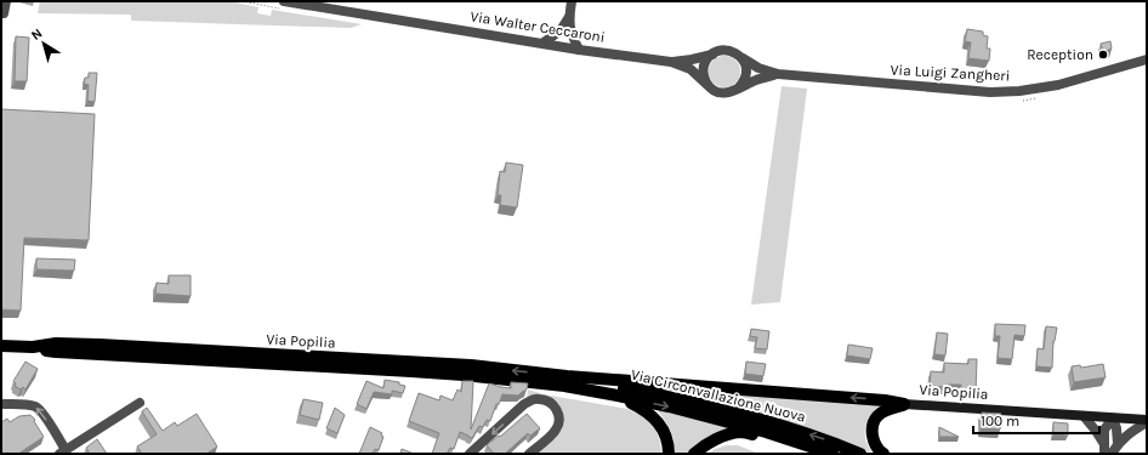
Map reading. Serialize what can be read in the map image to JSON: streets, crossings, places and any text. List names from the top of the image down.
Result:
{
  "streets": {
    "main road": ["Via Popilia", "Via Circonvallazione Nuova"],
    "street": ["Via Walter Ceccaroni", "Via Luigi Zangheri"]
  },
  "crossings": [
    ["Via Walter Ceccaroni", "Via Luigi Zangheri"],
    ["Via Popilia", "Via Circonvallazione Nuova"]
  ],
  "places": ["Reception"],
  "scale_bar": "100 m",
  "north": "top left"
}
